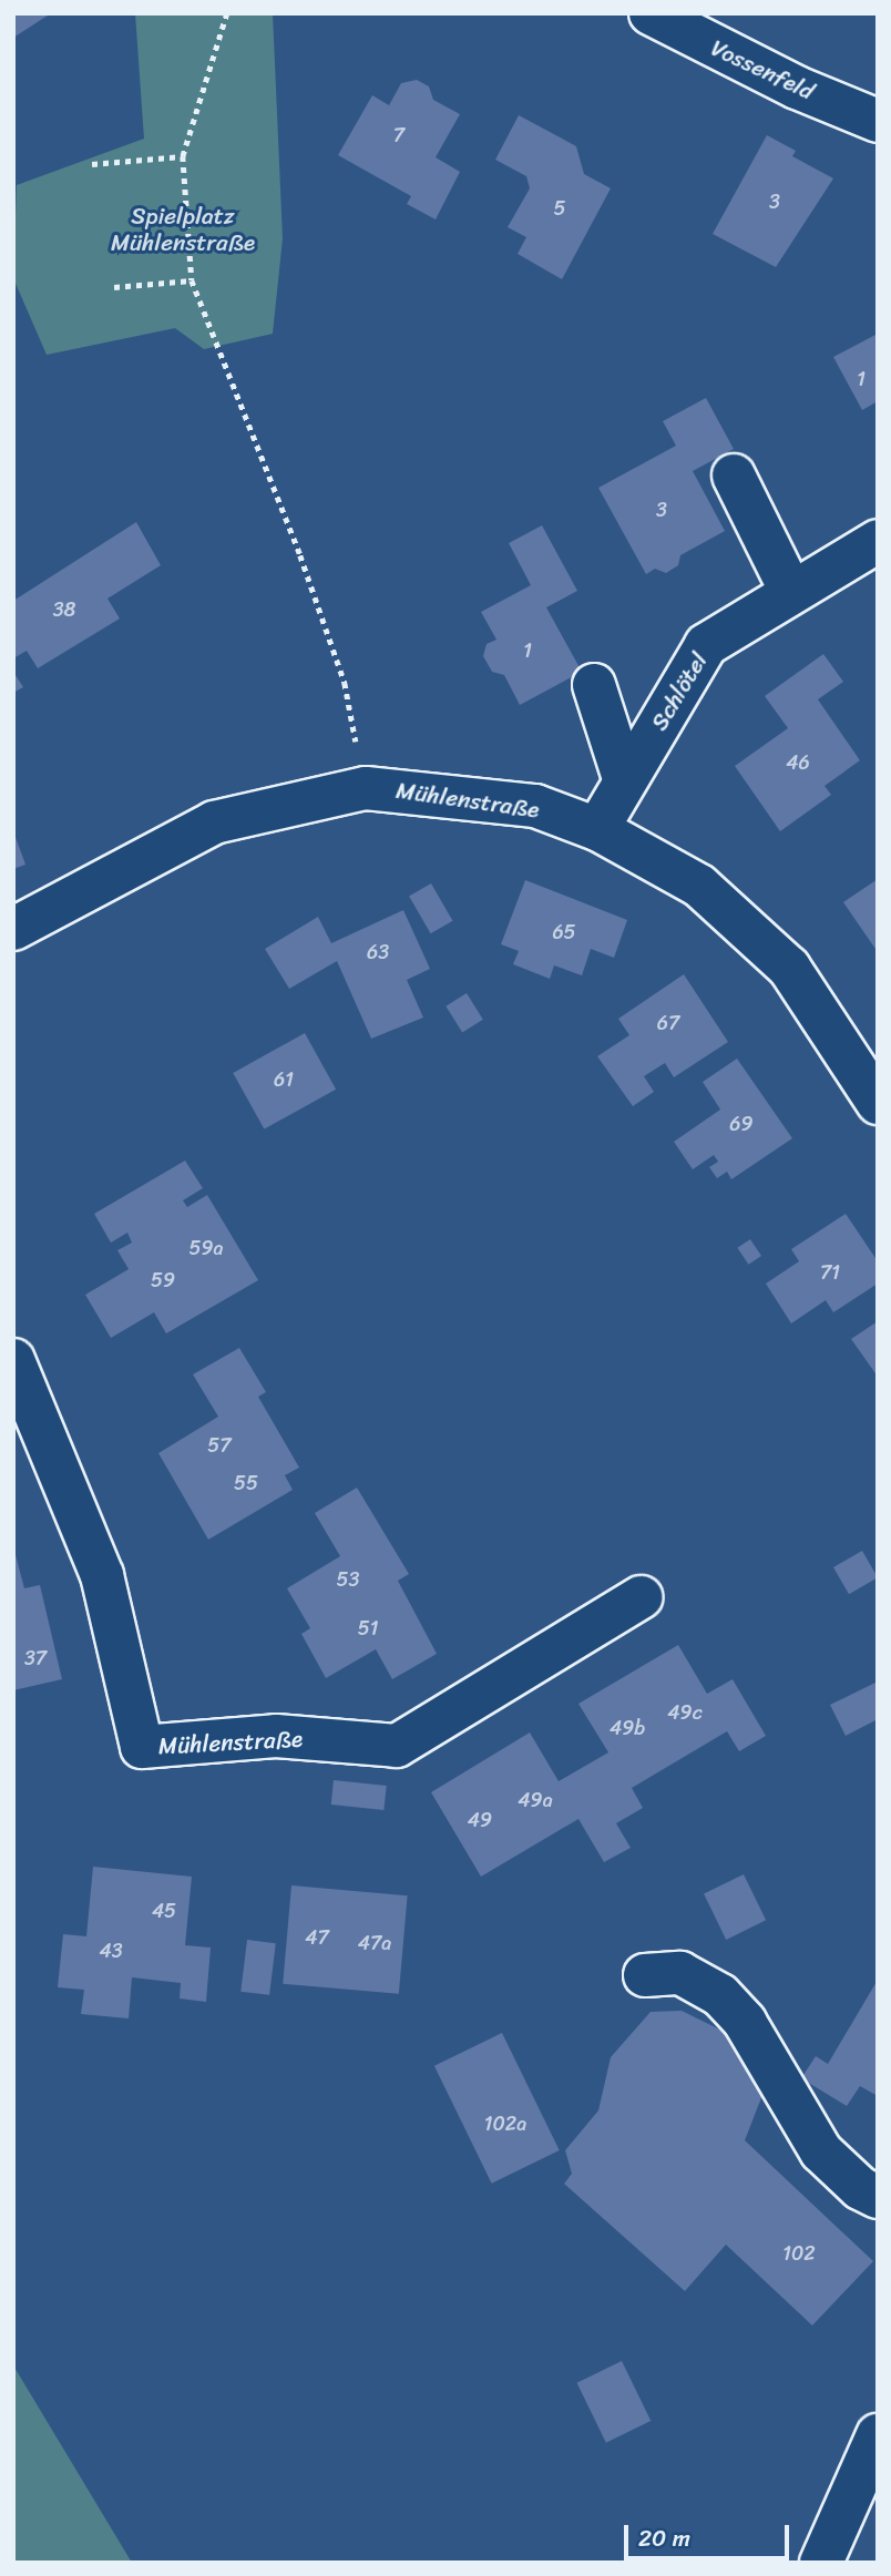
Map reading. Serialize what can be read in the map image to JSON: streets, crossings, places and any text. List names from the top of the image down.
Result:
{
  "streets": {
    "street": ["Vossenfeld", "Schlötel", "Mühlenstraße"]
  },
  "crossings": [
    ["Schlötel", "Mühlenstraße"]
  ],
  "parks": ["Spielplatz Mühlenstraße"],
  "house_numbers": [
    "7",
    "3",
    "5",
    "1",
    "3",
    "38",
    "1",
    "46",
    "65",
    "63",
    "67",
    "61",
    "69",
    "59a",
    "71",
    "59",
    "57",
    "55",
    "53",
    "51",
    "37",
    "49c",
    "49b",
    "49a",
    "49",
    "45",
    "47",
    "47a",
    "43",
    "102a",
    "102"
  ],
  "scale_bar": "20 m"
}
